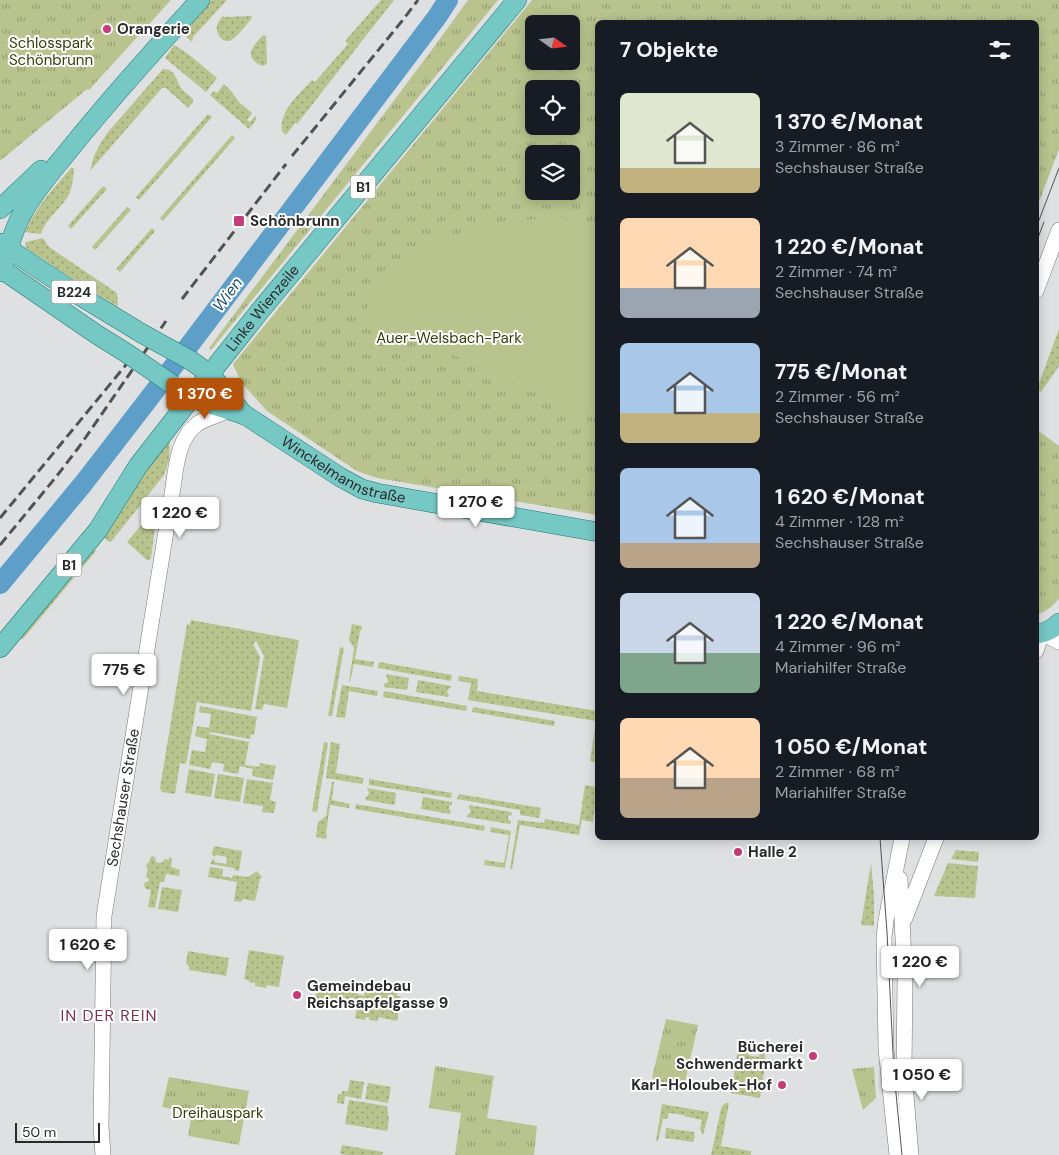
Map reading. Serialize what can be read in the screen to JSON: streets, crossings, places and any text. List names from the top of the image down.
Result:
{
  "streets": {
    "main road": [
      "B1",
      "B224",
      "Linke Wienzeile",
      "Winckelmannstraße"
    ],
    "street": ["Sechshauser Straße"]
  },
  "crossings": [
    ["B224", "Linke Wienzeile"],
    ["B224", "Winckelmannstraße"],
    ["Linke Wienzeile", "Winckelmannstraße"],
    ["Winckelmannstraße", "Sechshauser Straße"]
  ],
  "districts": ["IN DER REIN"],
  "water": ["Wien"],
  "parks": ["Schlosspark Schönbrunn", "Auer-Welsbach-Park", "Dreihauspark"],
  "places": {
    "other": [
      "Orangerie",
      "Halle 2",
      "Gemeindebau Reichsapfelgasse 9",
      "Bücherei Schwendermarkt",
      "Karl-Holoubek-Hof"
    ],
    "transit": ["Schönbrunn"]
  },
  "scale_bar": "50 m",
  "north": "right",
  "page": {
    "heading": "7 Objekte",
    "list": [
      {
        "name": "1 370 €/Monat",
        "note": "3 Zimmer · 86 m² · Sechshauser Straße"
      },
      {
        "name": "1 220 €/Monat",
        "note": "2 Zimmer · 74 m² · Sechshauser Straße"
      },
      {
        "name": "775 €/Monat",
        "note": "2 Zimmer · 56 m² · Sechshauser Straße"
      },
      {
        "name": "1 620 €/Monat",
        "note": "4 Zimmer · 128 m² · Sechshauser Straße"
      },
      {
        "name": "1 220 €/Monat",
        "note": "4 Zimmer · 96 m² · Mariahilfer Straße"
      },
      {
        "name": "1 050 €/Monat",
        "note": "2 Zimmer · 68 m² · Mariahilfer Straße"
      }
    ],
    "price": [
      "1 370 €",
      "1 270 €",
      "1 220 €",
      "775 €",
      "1 620 €",
      "1 220 €",
      "1 050 €"
    ],
    "scale": "50 m"
  }
}
